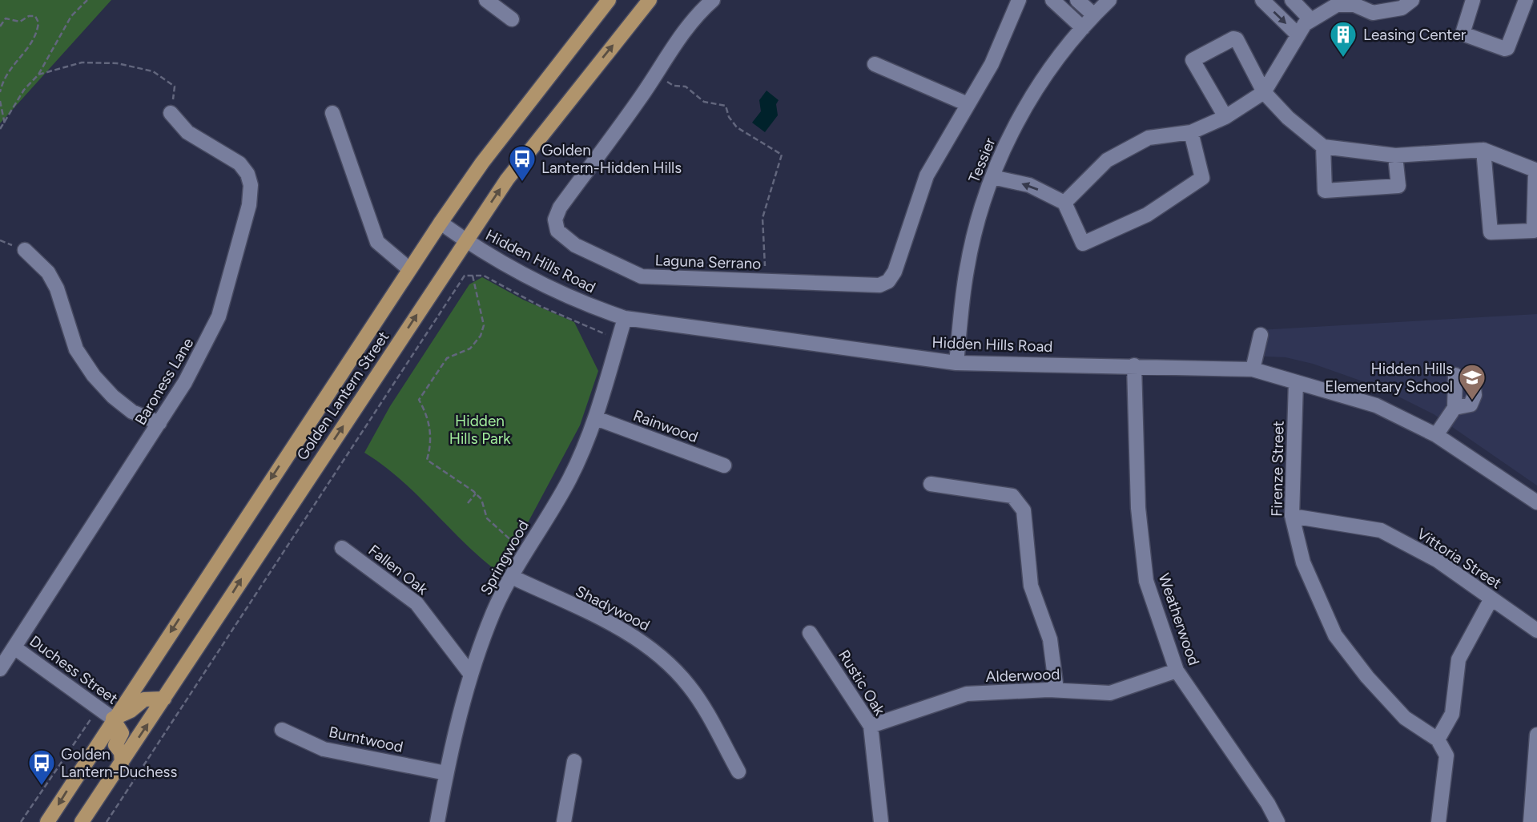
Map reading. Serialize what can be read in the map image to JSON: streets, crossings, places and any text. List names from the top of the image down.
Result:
{
  "streets": {
    "main road": ["Golden Lantern Street"],
    "street": [
      "Tessier",
      "Hidden Hills Road",
      "Laguna Serrano",
      "Baroness Lane",
      "Rainwood",
      "Firenze Street",
      "Springwood",
      "Vittoria Street",
      "Fallen Oak",
      "Shadywood",
      "Weatherwood",
      "Duchess Street",
      "Alderwood",
      "Rustic Oak",
      "Burntwood"
    ]
  },
  "crossings": [
    ["Tessier", "Hidden Hills Road"],
    ["Hidden Hills Road", "Golden Lantern Street"],
    ["Hidden Hills Road", "Firenze Street"],
    ["Hidden Hills Road", "Springwood"],
    ["Hidden Hills Road", "Weatherwood"],
    ["Baroness Lane", "Duchess Street"],
    ["Golden Lantern Street", "Duchess Street"],
    ["Rainwood", "Springwood"],
    ["Firenze Street", "Vittoria Street"],
    ["Springwood", "Fallen Oak"],
    ["Springwood", "Shadywood"],
    ["Springwood", "Burntwood"],
    ["Weatherwood", "Alderwood"],
    ["Alderwood", "Rustic Oak"]
  ],
  "parks": ["Hidden Hills Park"],
  "places": {
    "building": ["Leasing Center"],
    "bus stop": ["Golden Lantern-Hidden Hills", "Golden Lantern-Duchess"],
    "school or university": ["Hidden Hills Elementary School"]
  }
}
